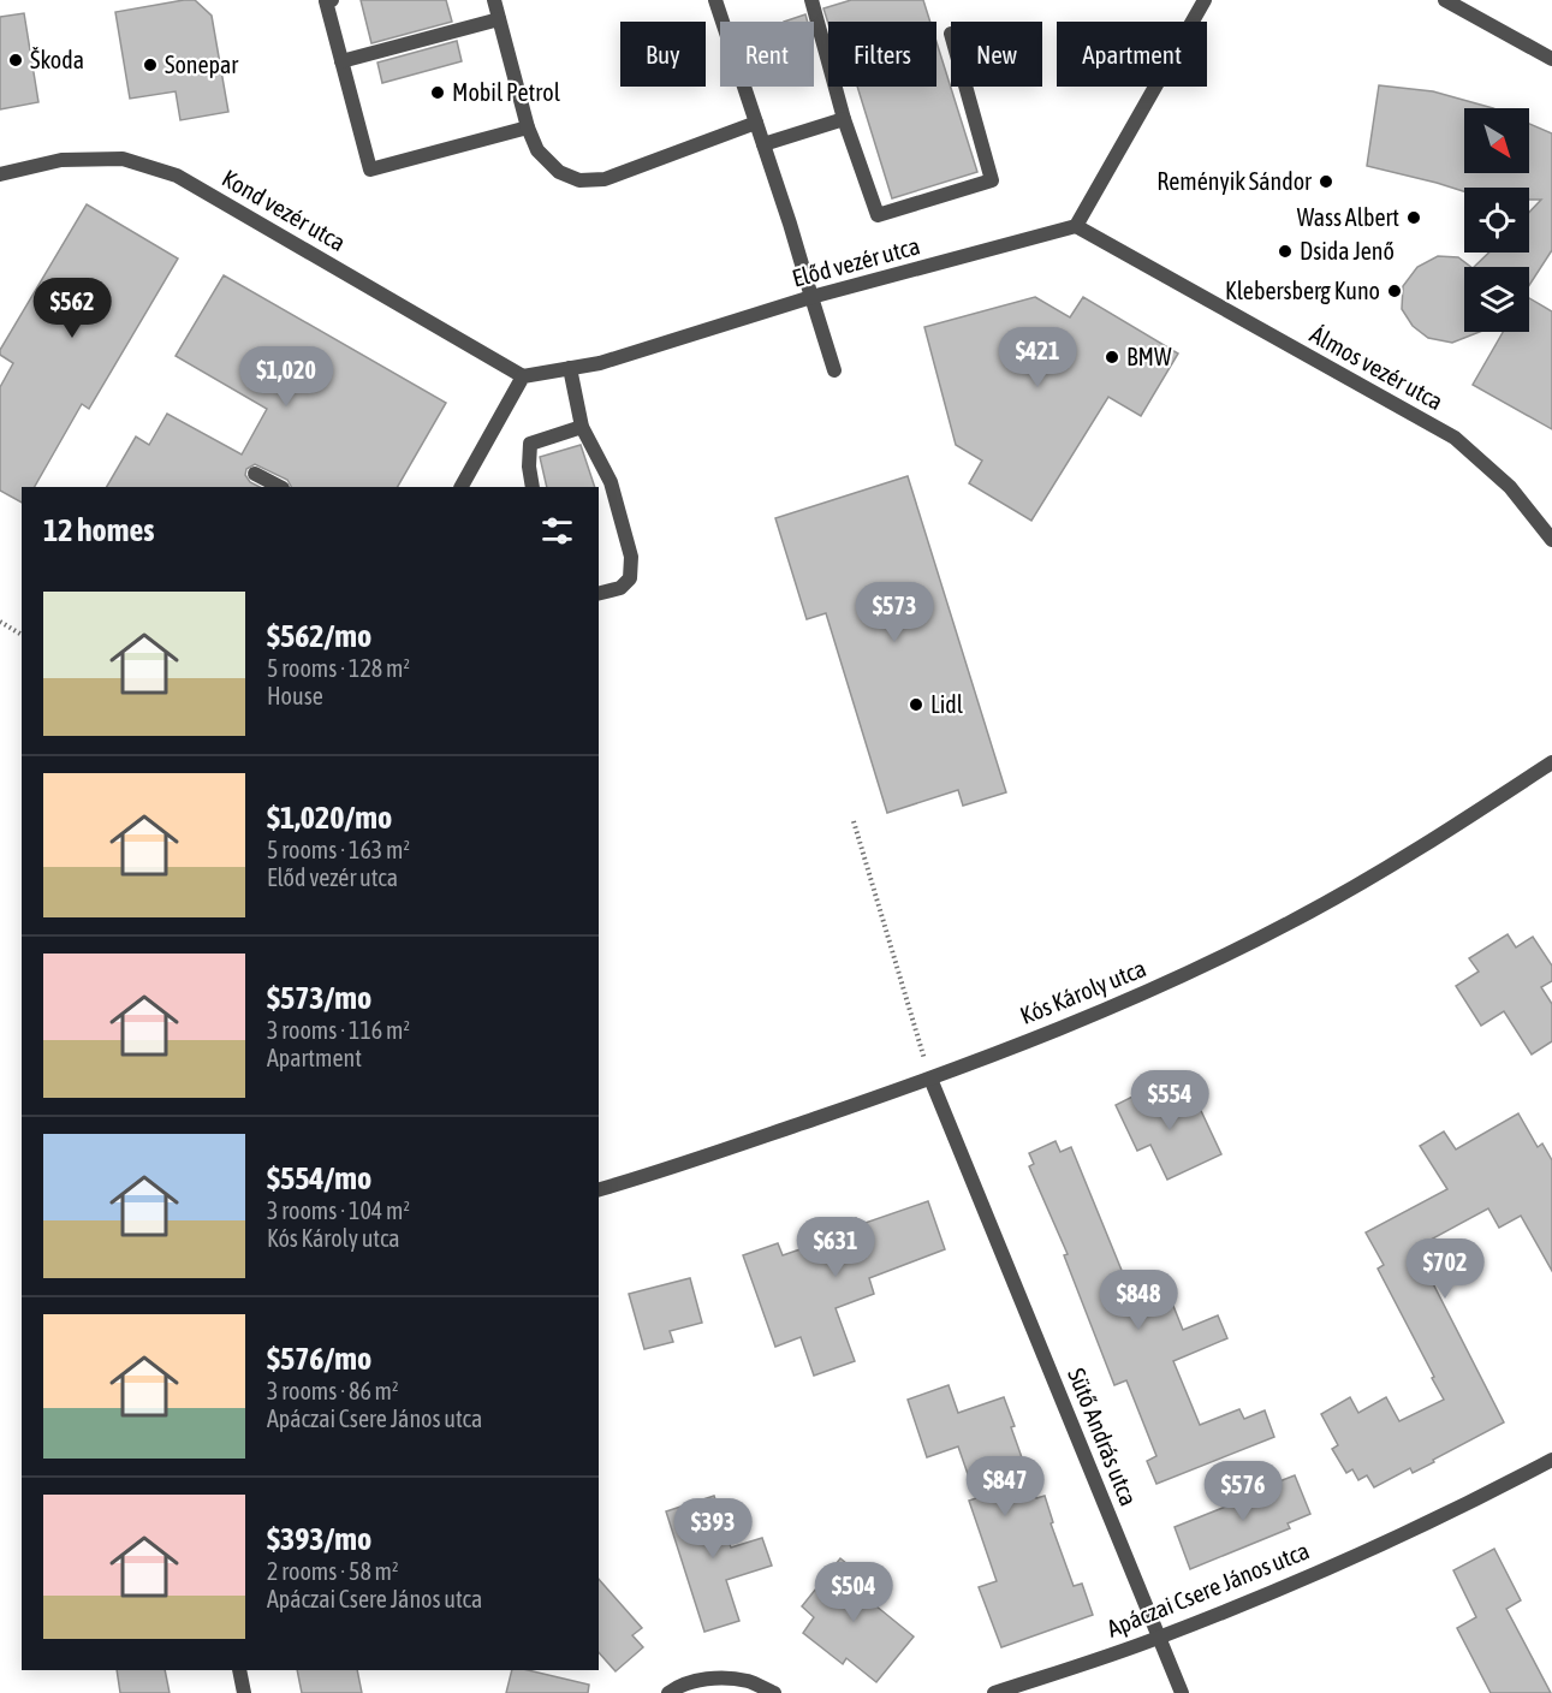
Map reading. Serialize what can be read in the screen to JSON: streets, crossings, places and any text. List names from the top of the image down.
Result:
{
  "streets": {
    "street": [
      "Kond vezér utca",
      "Előd vezér utca",
      "Álmos vezér utca",
      "Kós Károly utca",
      "Sütő András utca",
      "Apáczai Csere János utca"
    ]
  },
  "crossings": [
    ["Kond vezér utca", "Előd vezér utca"],
    ["Előd vezér utca", "Álmos vezér utca"],
    ["Kós Károly utca", "Sütő András utca"],
    ["Sütő András utca", "Apáczai Csere János utca"]
  ],
  "places": [
    "Škoda",
    "Sonepar",
    "Mobil Petrol",
    "Reményik Sándor",
    "Wass Albert",
    "Dsida Jenő",
    "Klebersberg Kuno",
    "BMW",
    "Lidl"
  ],
  "north": "bottom right",
  "page": {
    "chip": [
      "Buy",
      "Rent",
      "Filters",
      "New",
      "Apartment"
    ],
    "price": [
      "$562",
      "$421",
      "$1,020",
      "$573",
      "$554",
      "$631",
      "$702",
      "$848",
      "$847",
      "$576",
      "$393",
      "$504"
    ],
    "heading": "12 homes",
    "list": [
      {
        "name": "$562/mo",
        "note": "5 rooms · 128 m² · House"
      },
      {
        "name": "$1,020/mo",
        "note": "5 rooms · 163 m² · Előd vezér utca"
      },
      {
        "name": "$573/mo",
        "note": "3 rooms · 116 m² · Apartment"
      },
      {
        "name": "$554/mo",
        "note": "3 rooms · 104 m² · Kós Károly utca"
      },
      {
        "name": "$576/mo",
        "note": "3 rooms · 86 m² · Apáczai Csere János utca"
      },
      {
        "name": "$393/mo",
        "note": "2 rooms · 58 m² · Apáczai Csere János utca"
      }
    ]
  }
}
